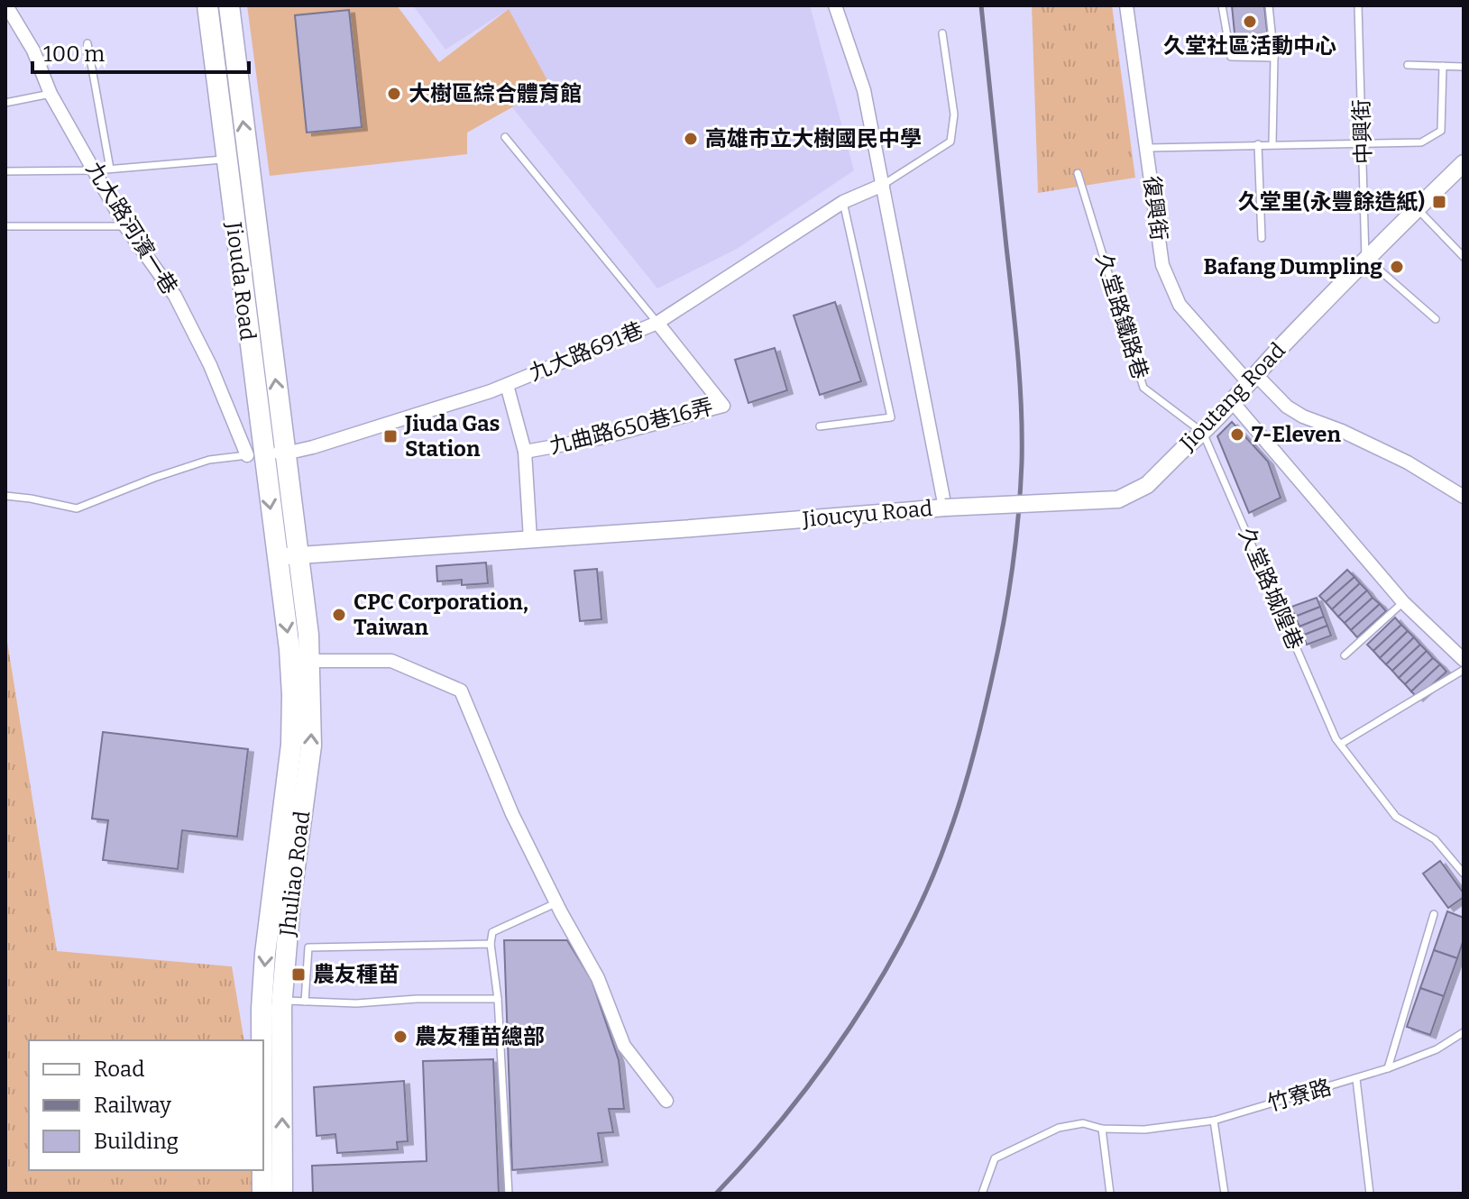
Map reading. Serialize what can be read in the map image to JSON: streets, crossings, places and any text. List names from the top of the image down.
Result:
{
  "streets": {
    "main road": ["Jiouda Road", "Jhuliao Road"],
    "street": [
      "復興街",
      "九大路河濱一巷",
      "九大路691巷",
      "Jioutang Road",
      "九曲路650巷16弄",
      "Jioucyu Road"
    ],
    "lane": [
      "中興街",
      "久堂路鐵路巷",
      "久堂路城隍巷",
      "竹寮路"
    ]
  },
  "crossings": [
    ["中興街", "Jioutang Road"],
    ["復興街", "Jioutang Road"],
    ["九大路河濱一巷", "Jiouda Road"],
    ["九大路河濱一巷", "九大路691巷"],
    ["Jiouda Road", "九大路691巷"],
    ["Jiouda Road", "Jioucyu Road"],
    ["Jiouda Road", "Jhuliao Road"],
    ["久堂路鐵路巷", "Jioutang Road"],
    ["久堂路鐵路巷", "久堂路城隍巷"],
    ["九大路691巷", "九曲路650巷16弄"],
    ["九大路691巷", "Jioucyu Road"],
    ["Jioutang Road", "Jioucyu Road"],
    ["Jioutang Road", "久堂路城隍巷"],
    ["Jioucyu Road", "Jhuliao Road"]
  ],
  "places": {
    "other": [
      "久堂社區活動中心",
      "大樹區綜合體育館",
      "高雄市立大樹國民中學",
      "Bafang Dumpling",
      "7-Eleven",
      "CPC Corporation, Taiwan",
      "農友種苗總部"
    ],
    "transit": ["久堂里(永豐餘造紙)", "Jiuda Gas Station", "農友種苗"]
  },
  "legend": ["Road", "Railway", "Building"],
  "scale_bar": "100 m"
}
